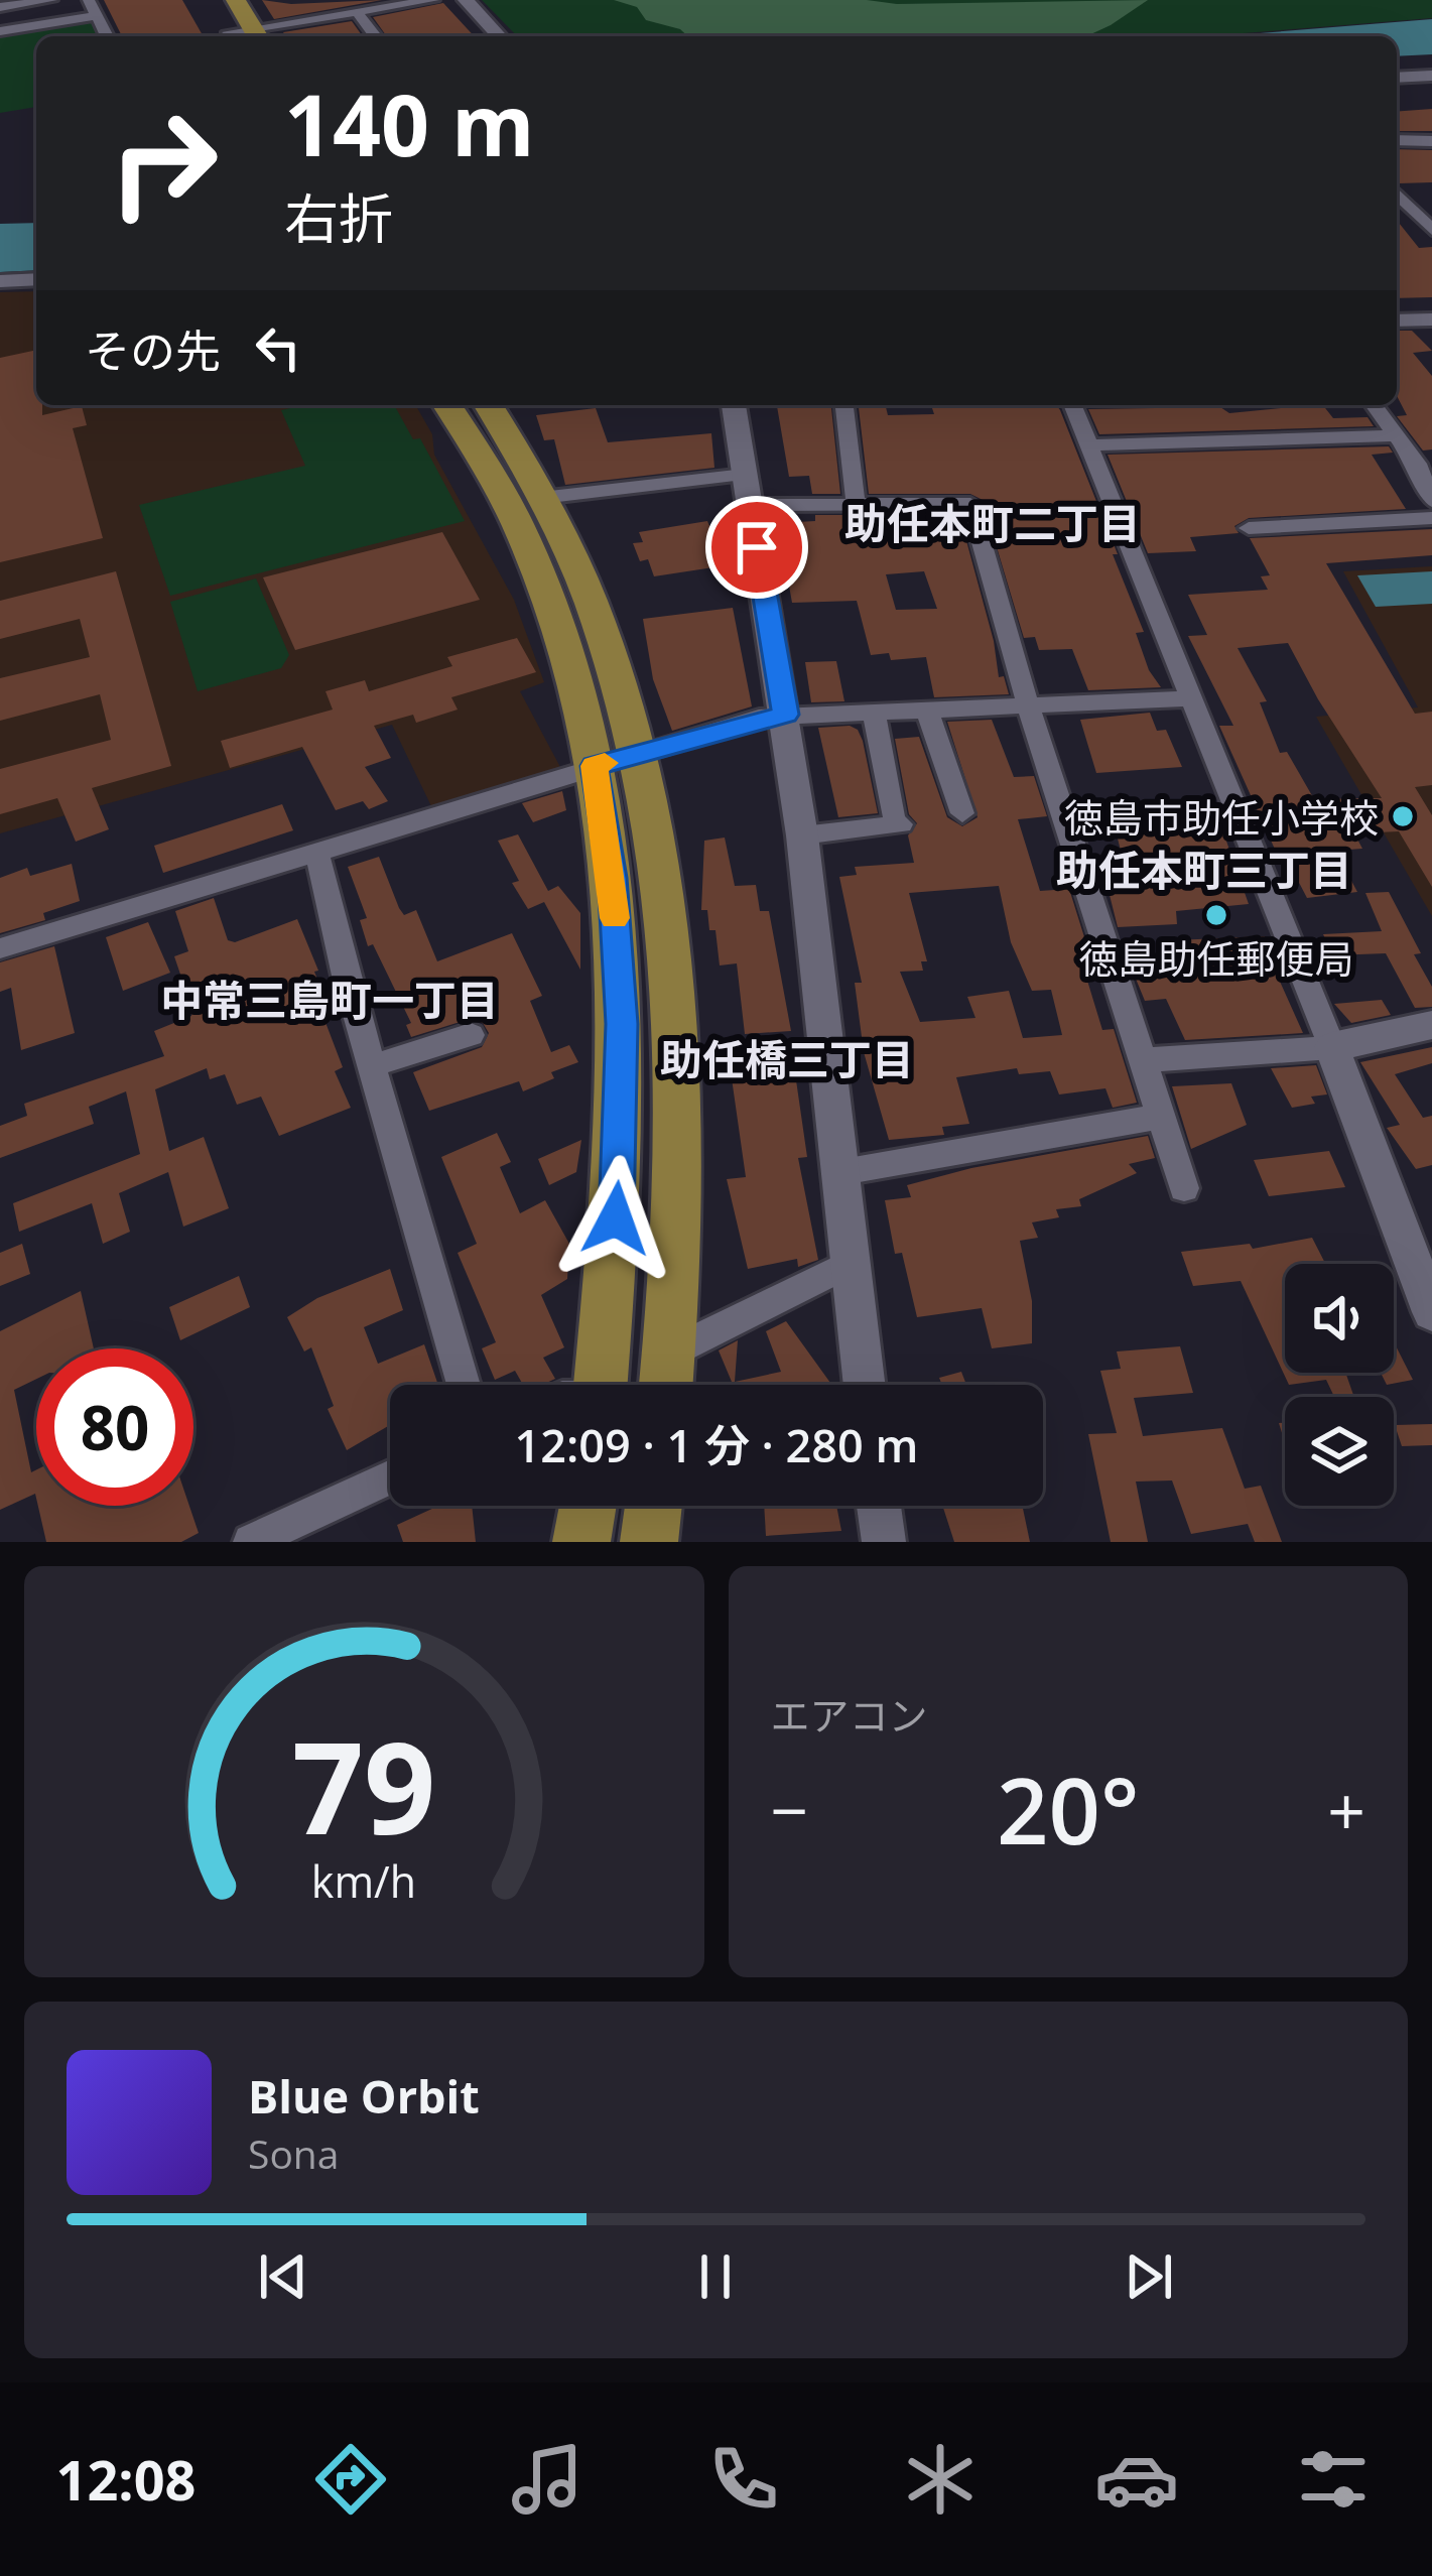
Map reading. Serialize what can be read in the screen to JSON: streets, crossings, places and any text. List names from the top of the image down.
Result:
{
  "districts": [
    "助任本町二丁目",
    "助任本町三丁目",
    "中常三島町一丁目",
    "助任橋三丁目"
  ],
  "places": ["徳島市助任小学校", "徳島助任郵便局"],
  "page": {
    "turn": ["140 m", "右折"],
    "then": "その先",
    "limit": "80",
    "trip": "12:09 · 1 分 · 280 m",
    "tile": "エアコン",
    "heat": ["−", "20°", "+"],
    "song": ["Blue Orbit", "Sona"],
    "tabs": "12:08",
    "gauge": ["79", "km/h"]
  }
}
